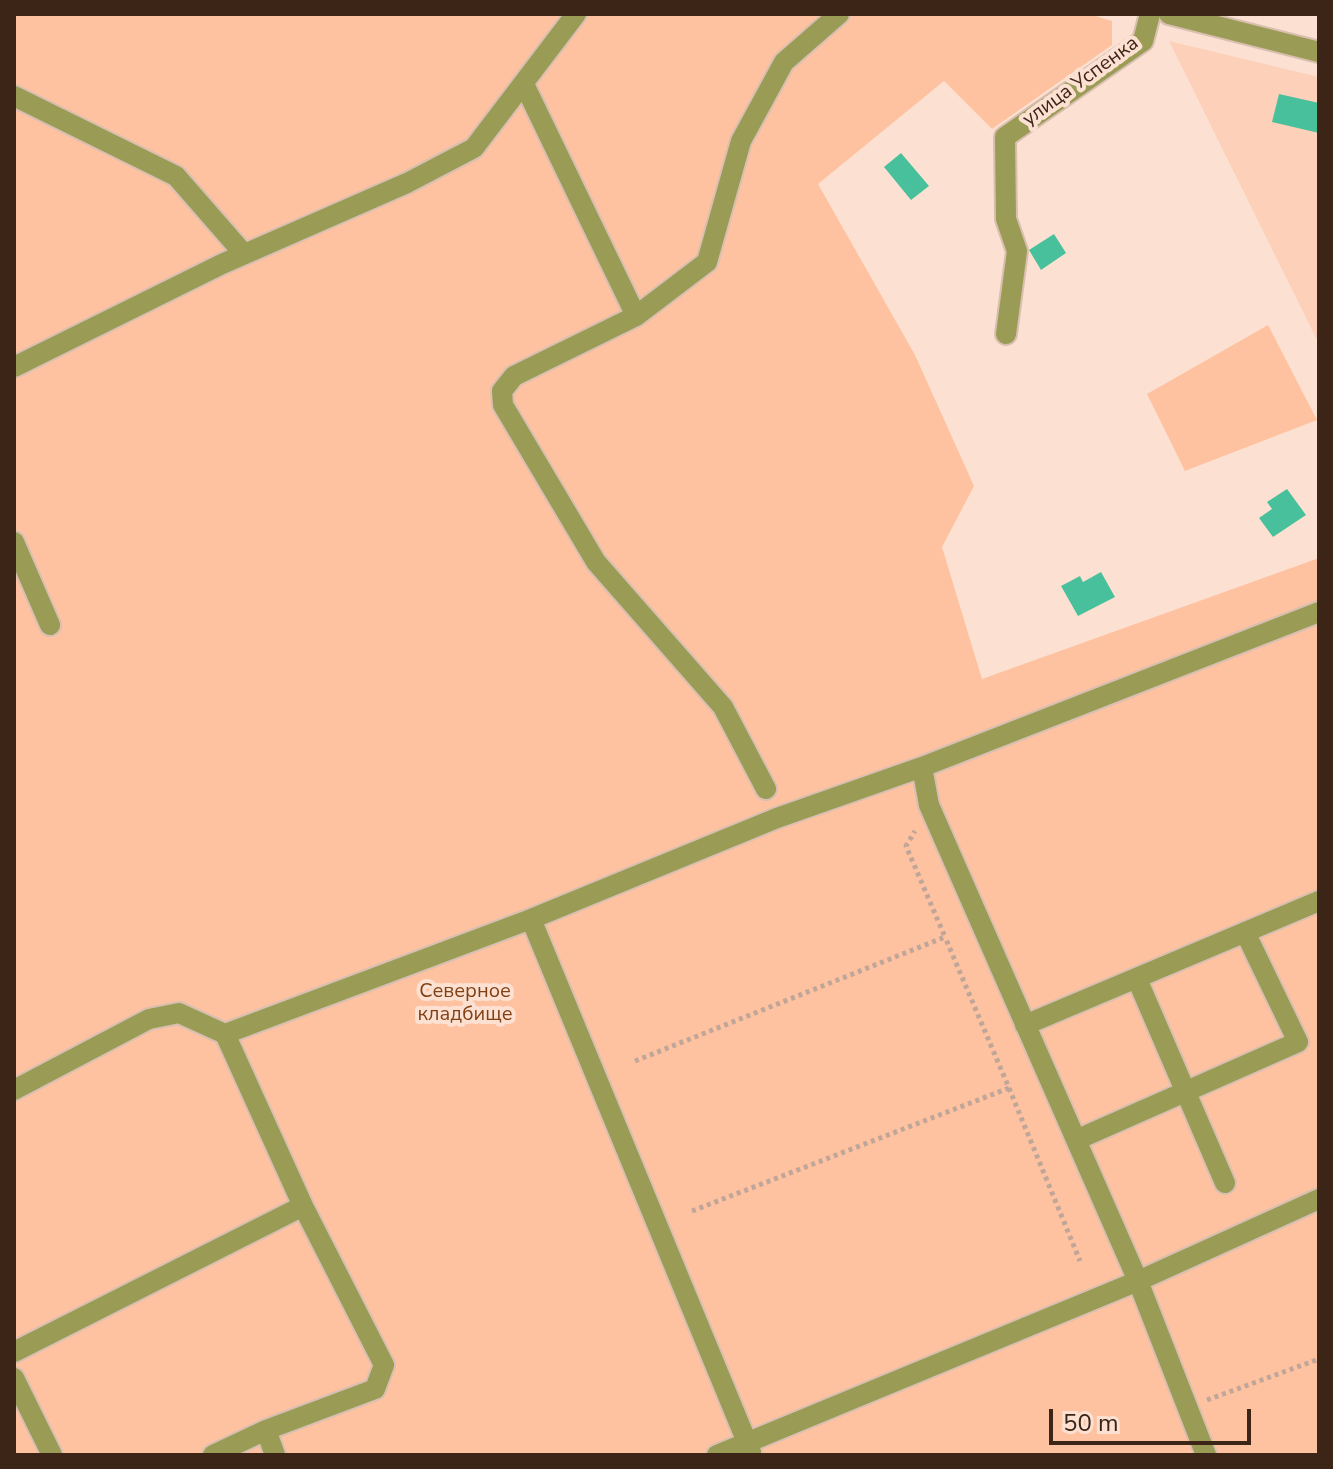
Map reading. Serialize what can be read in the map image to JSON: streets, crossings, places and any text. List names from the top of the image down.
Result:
{
  "streets": {
    "street": ["улица Успенка"]
  },
  "parks": ["Северное кладбище"],
  "scale_bar": "50 m"
}
